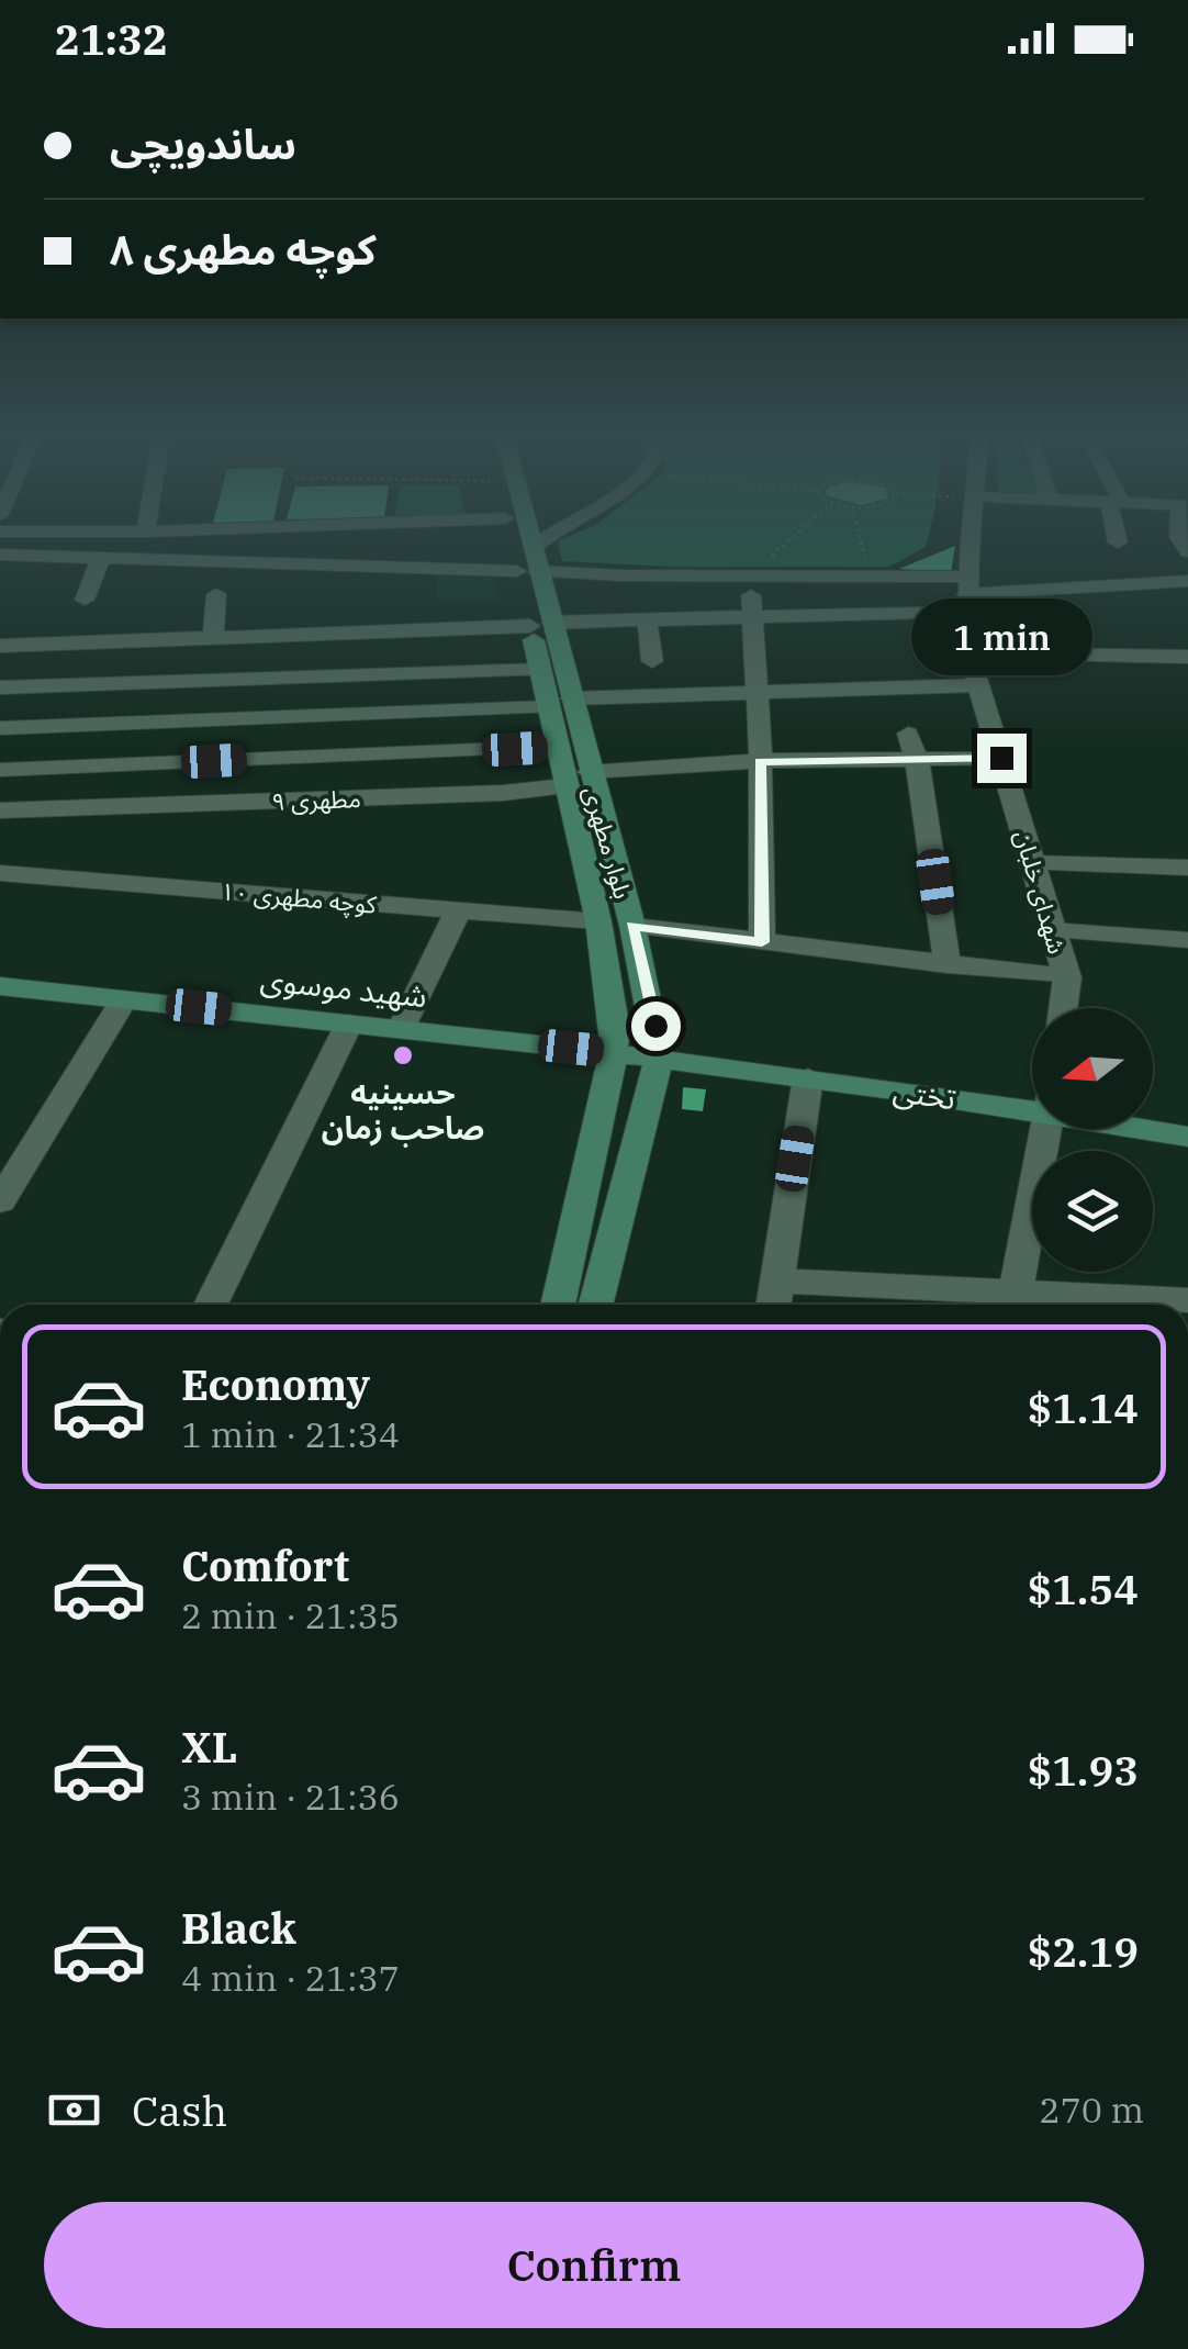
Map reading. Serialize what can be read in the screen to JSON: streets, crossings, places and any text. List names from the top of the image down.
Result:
{
  "streets": {
    "main road": ["بلوار مطهری", "شهید موسوی", "تختی"],
    "street": ["مطهری ۹", "شهدای خلبان", "کوچه مطهری ۱۰"]
  },
  "crossings": [
    ["مطهری ۹", "بلوار مطهری"],
    ["مطهری ۹", "شهدای خلبان"],
    ["بلوار مطهری", "کوچه مطهری ۱۰"],
    ["بلوار مطهری", "شهید موسوی"],
    ["بلوار مطهری", "تختی"],
    ["شهید موسوی", "تختی"]
  ],
  "places": ["حسینیه صاحب زمان"],
  "north": "left",
  "page": {
    "status": "21:32",
    "banner": ["ساندویچی", "کوچه مطهری ۸"],
    "bubble": "1 min",
    "list": [
      {
        "name": "Economy",
        "note": "1 min · 21:34",
        "value": "$1.14"
      },
      {
        "name": "Comfort",
        "note": "2 min · 21:35",
        "value": "$1.54"
      },
      {
        "name": "XL",
        "note": "3 min · 21:36",
        "value": "$1.93"
      },
      {
        "name": "Black",
        "note": "4 min · 21:37",
        "value": "$2.19"
      }
    ],
    "pay": ["Cash", "270 m"],
    "buttons": "Confirm"
  }
}
